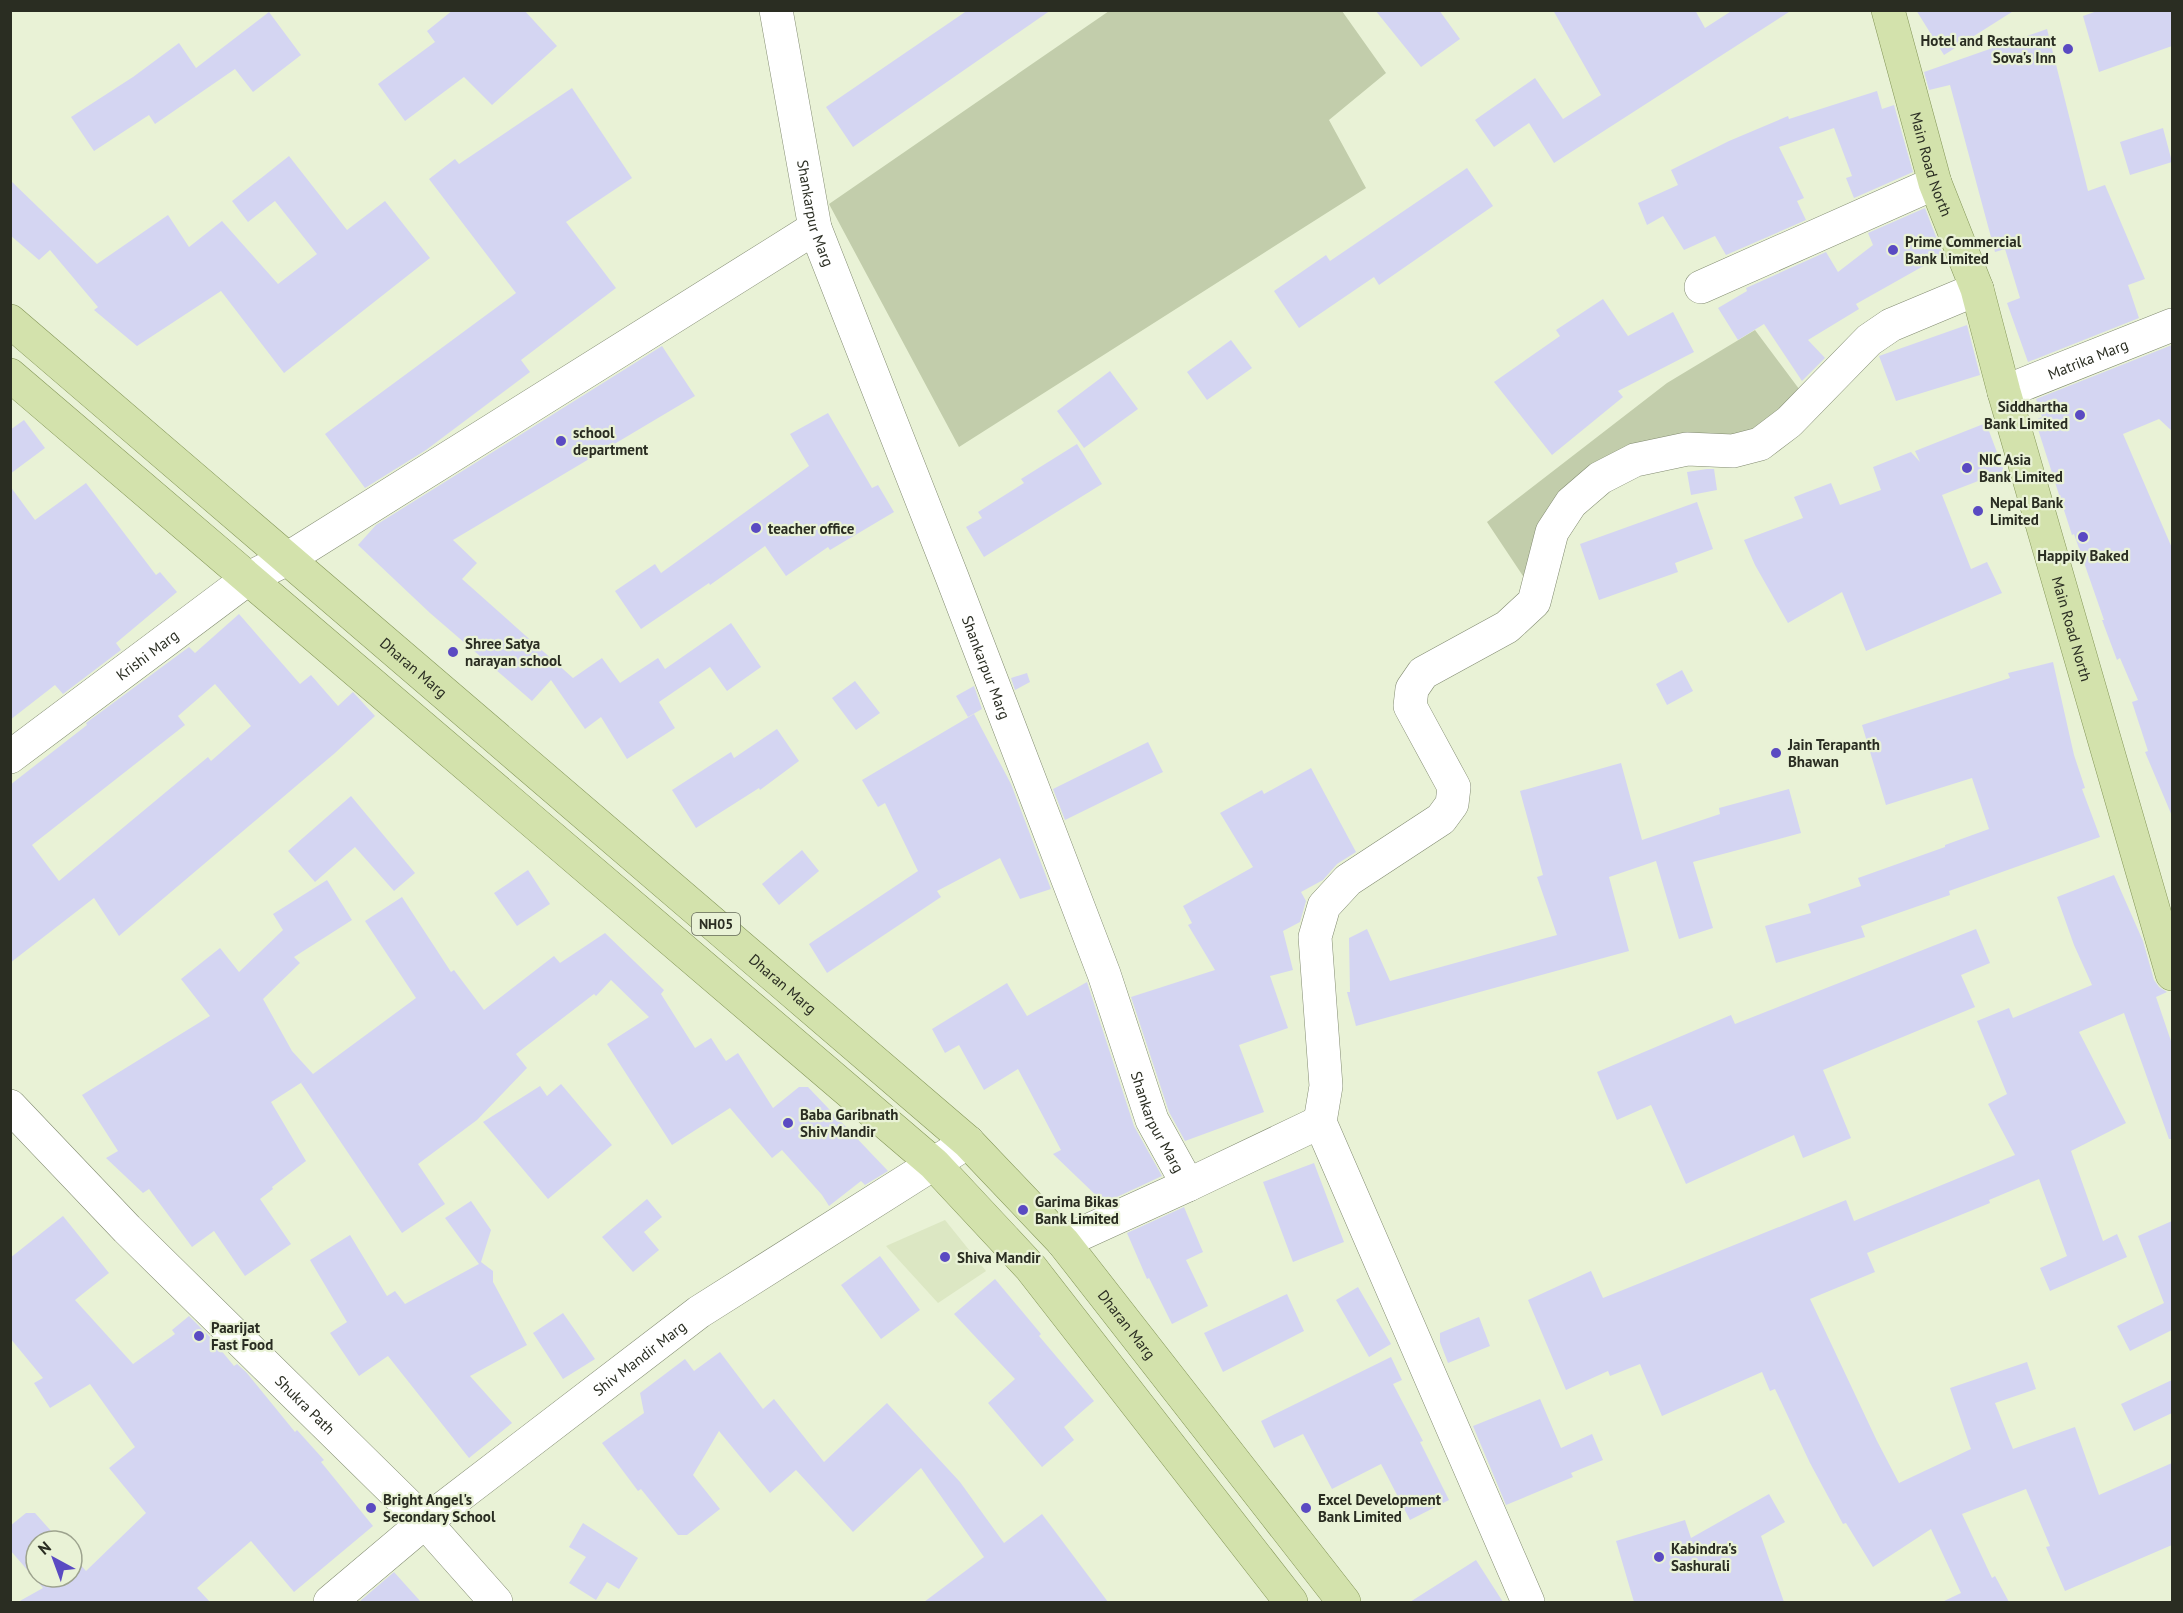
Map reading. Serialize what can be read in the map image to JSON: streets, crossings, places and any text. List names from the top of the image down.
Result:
{
  "streets": {
    "main road": ["Main Road North", "Dharan Marg", "NH05"],
    "street": [
      "Shankarpur Marg",
      "Matrika Marg",
      "Krishi Marg",
      "Shiv Mandir Marg",
      "Shukra Path"
    ]
  },
  "crossings": [
    ["Main Road North", "Matrika Marg"],
    ["Shankarpur Marg", "Krishi Marg"],
    ["Shankarpur Marg", "Dharan Marg"],
    ["Krishi Marg", "Dharan Marg"],
    ["Krishi Marg", "NH05"],
    ["Dharan Marg", "Shiv Mandir Marg"],
    ["NH05", "Shiv Mandir Marg"],
    ["Shiv Mandir Marg", "Shukra Path"]
  ],
  "places": [
    "Hotel and Restaurant Sova's Inn",
    "Prime Commercial Bank Limited",
    "Siddhartha Bank Limited",
    "school department",
    "NIC Asia Bank Limited",
    "Nepal Bank Limited",
    "teacher office",
    "Happily Baked",
    "Shree Satya narayan school",
    "Jain Terapanth Bhawan",
    "Baba Garibnath Shiv Mandir",
    "Garima Bikas Bank Limited",
    "Shiva Mandir",
    "Paarijat Fast Food",
    "Bright Angel's Secondary School",
    "Excel Development Bank Limited",
    "Kabindra's Sashurali"
  ],
  "north": "top left"
}
